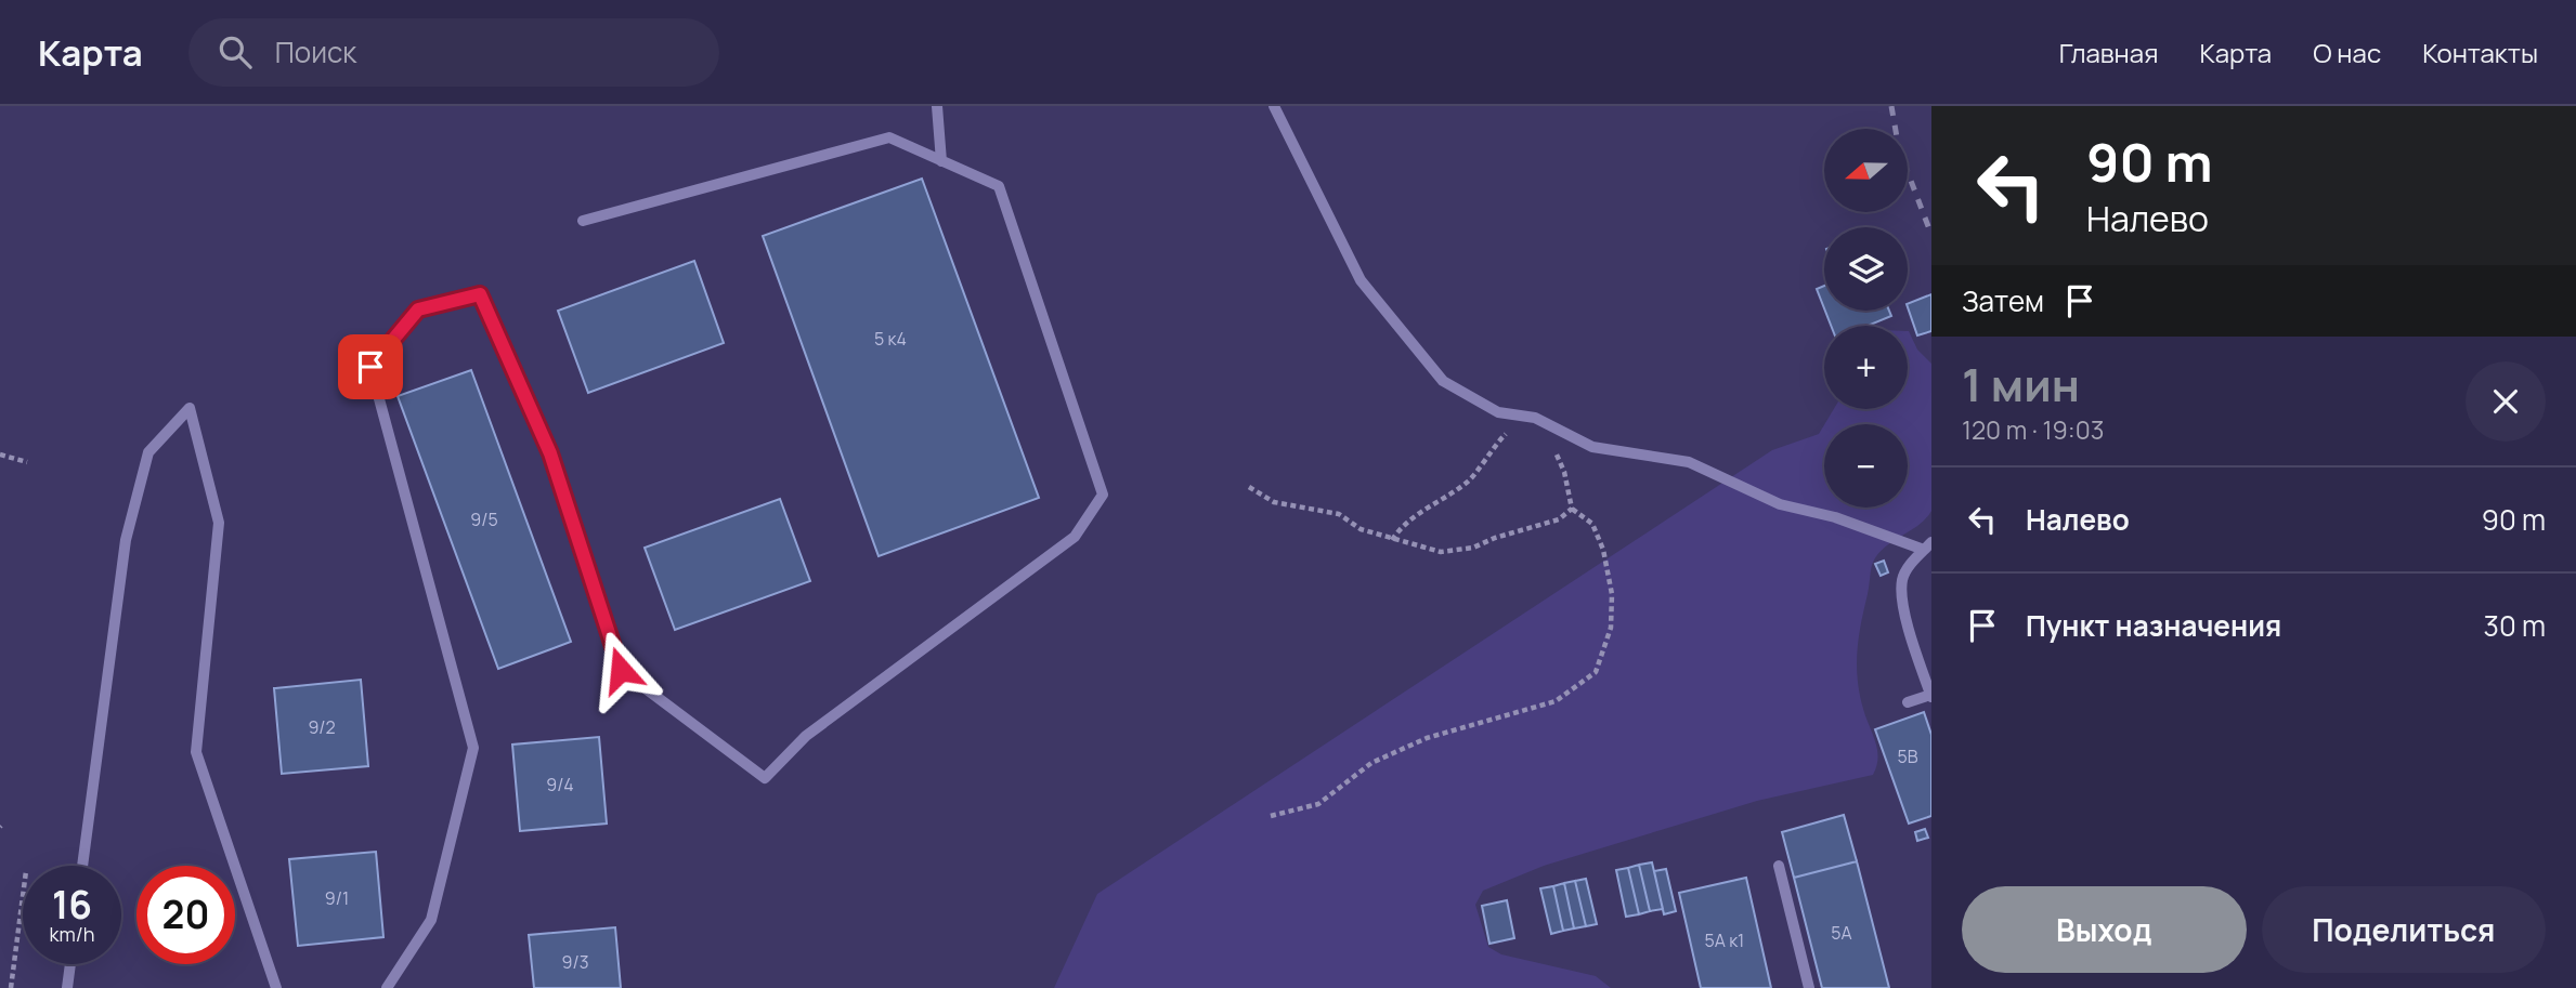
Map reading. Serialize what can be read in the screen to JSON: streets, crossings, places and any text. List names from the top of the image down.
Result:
{
  "house_numbers": [
    "5 к4",
    "9/5",
    "9/2",
    "5В",
    "9/4",
    "9/1",
    "5А",
    "5А к1",
    "9/3"
  ],
  "north": "left",
  "page": {
    "header": "Карта",
    "search": "Поиск",
    "nav": [
      "Главная",
      "Карта",
      "О нас",
      "Контакты"
    ],
    "turn": ["90 m", "Налево"],
    "map_buttons": ["+", "−"],
    "then": "Затем",
    "heading": ["1 мин", "120 m · 19:03"],
    "list": [
      {
        "name": "Налево",
        "value": "90 m"
      },
      {
        "name": "Пункт назначения",
        "value": "30 m"
      }
    ],
    "speed": "16 km/h",
    "limit": "20",
    "buttons": ["Выход", "Поделиться"]
  }
}
